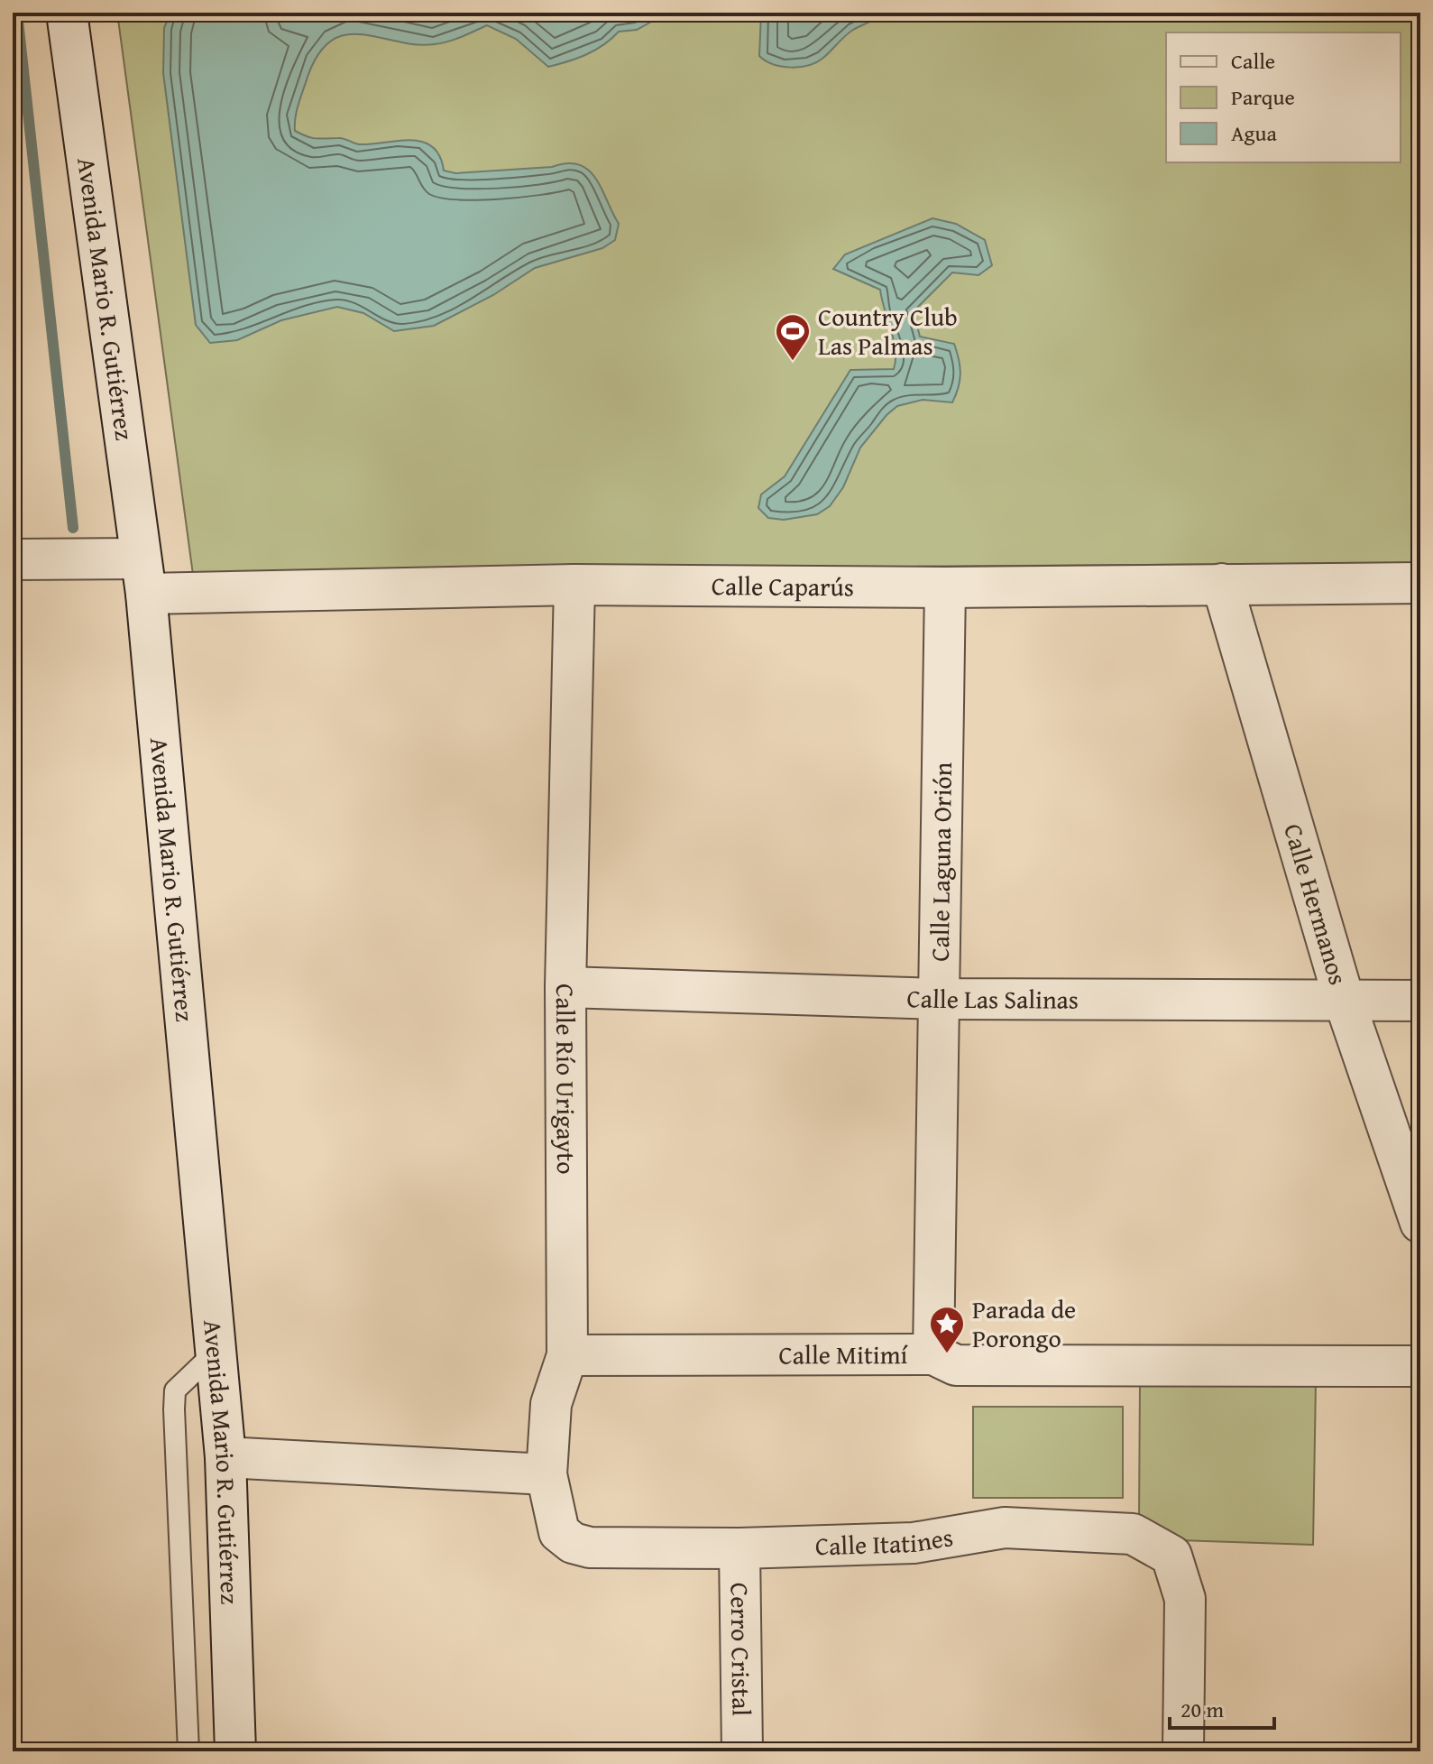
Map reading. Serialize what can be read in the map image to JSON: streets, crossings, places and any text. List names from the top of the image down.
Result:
{
  "streets": {
    "street": [
      "Avenida Mario R. Gutiérrez",
      "Calle Caparús",
      "Calle Laguna Orión",
      "Calle Hermanos",
      "Calle Las Salinas",
      "Calle Río Urigayto",
      "Calle Mitimí",
      "Calle Itatines",
      "Cerro Cristal"
    ]
  },
  "crossings": [
    ["Avenida Mario R. Gutiérrez", "Calle Caparús"],
    ["Calle Caparús", "Calle Laguna Orión"],
    ["Calle Caparús", "Calle Hermanos"],
    ["Calle Caparús", "Calle Río Urigayto"],
    ["Calle Laguna Orión", "Calle Las Salinas"],
    ["Calle Laguna Orión", "Calle Mitimí"],
    ["Calle Hermanos", "Calle Las Salinas"],
    ["Calle Las Salinas", "Calle Río Urigayto"],
    ["Calle Río Urigayto", "Calle Mitimí"],
    ["Calle Río Urigayto", "Calle Itatines"],
    ["Calle Itatines", "Cerro Cristal"]
  ],
  "places": {
    "sports": ["Country Club Las Palmas"],
    "place": ["Parada de Porongo"]
  },
  "legend": ["Calle", "Parque", "Agua"],
  "scale_bar": "20 m"
}
